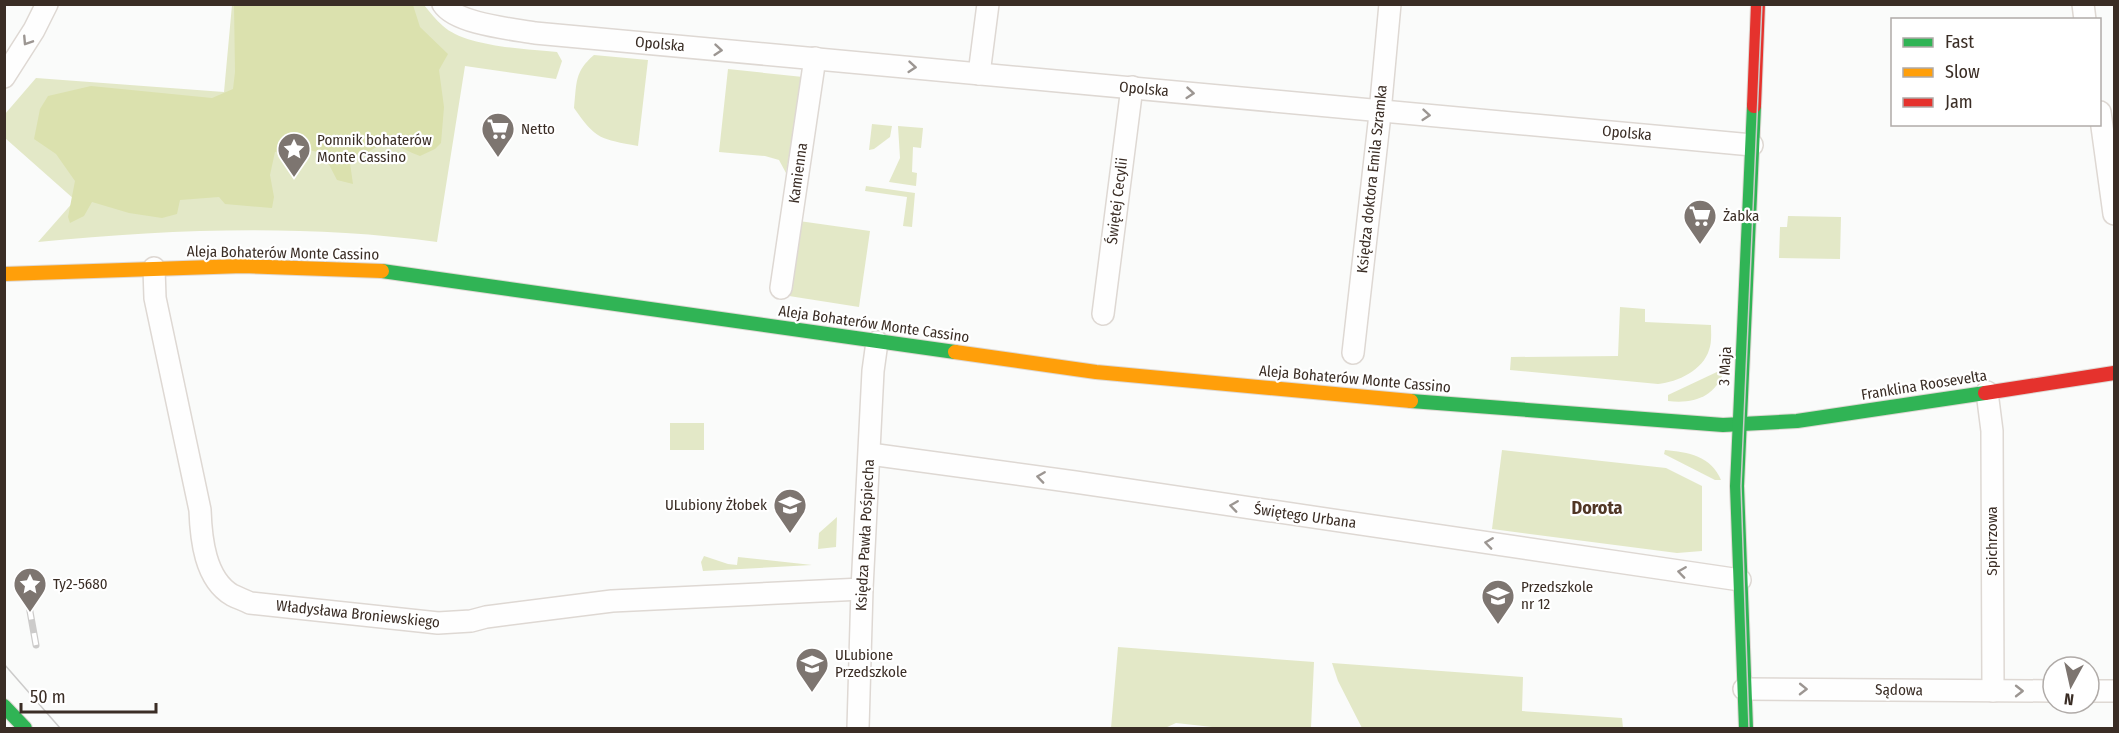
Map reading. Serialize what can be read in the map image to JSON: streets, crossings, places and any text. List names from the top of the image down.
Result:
{
  "streets": {
    "street": [
      "Opolska",
      "Kamienna",
      "Księdza doktora Emila Szramka",
      "Świętej Cecylii",
      "Aleja Bohaterów Monte Cassino",
      "3 Maja",
      "Franklina Roosevelta",
      "Świętego Urbana",
      "Księdza Pawła Pośpiecha",
      "Spichrzowa",
      "Władysława Broniewskiego",
      "Sądowa"
    ]
  },
  "crossings": [
    ["Opolska", "Kamienna"],
    ["Opolska", "Księdza doktora Emila Szramka"],
    ["Opolska", "Świętej Cecylii"],
    ["Opolska", "3 Maja"],
    ["Aleja Bohaterów Monte Cassino", "3 Maja"],
    ["Aleja Bohaterów Monte Cassino", "Franklina Roosevelta"],
    ["Aleja Bohaterów Monte Cassino", "Księdza Pawła Pośpiecha"],
    ["Aleja Bohaterów Monte Cassino", "Władysława Broniewskiego"],
    ["3 Maja", "Franklina Roosevelta"],
    ["3 Maja", "Świętego Urbana"],
    ["3 Maja", "Sądowa"],
    ["Franklina Roosevelta", "Spichrzowa"],
    ["Świętego Urbana", "Księdza Pawła Pośpiecha"],
    ["Księdza Pawła Pośpiecha", "Władysława Broniewskiego"],
    ["Spichrzowa", "Sądowa"]
  ],
  "one_way": ["Opolska", "Świętego Urbana", "Sądowa"],
  "districts": ["Dorota"],
  "places": {
    "supermarket": ["Netto", "Żabka"],
    "place": ["Pomnik bohaterów Monte Cassino", "Ty2-5680"],
    "school or university": ["ULubiony Żłobek", "Przedszkole nr 12", "ULubione Przedszkole"]
  },
  "legend": ["Fast", "Slow", "Jam"],
  "scale_bar": "50 m",
  "north": "bottom"
}
